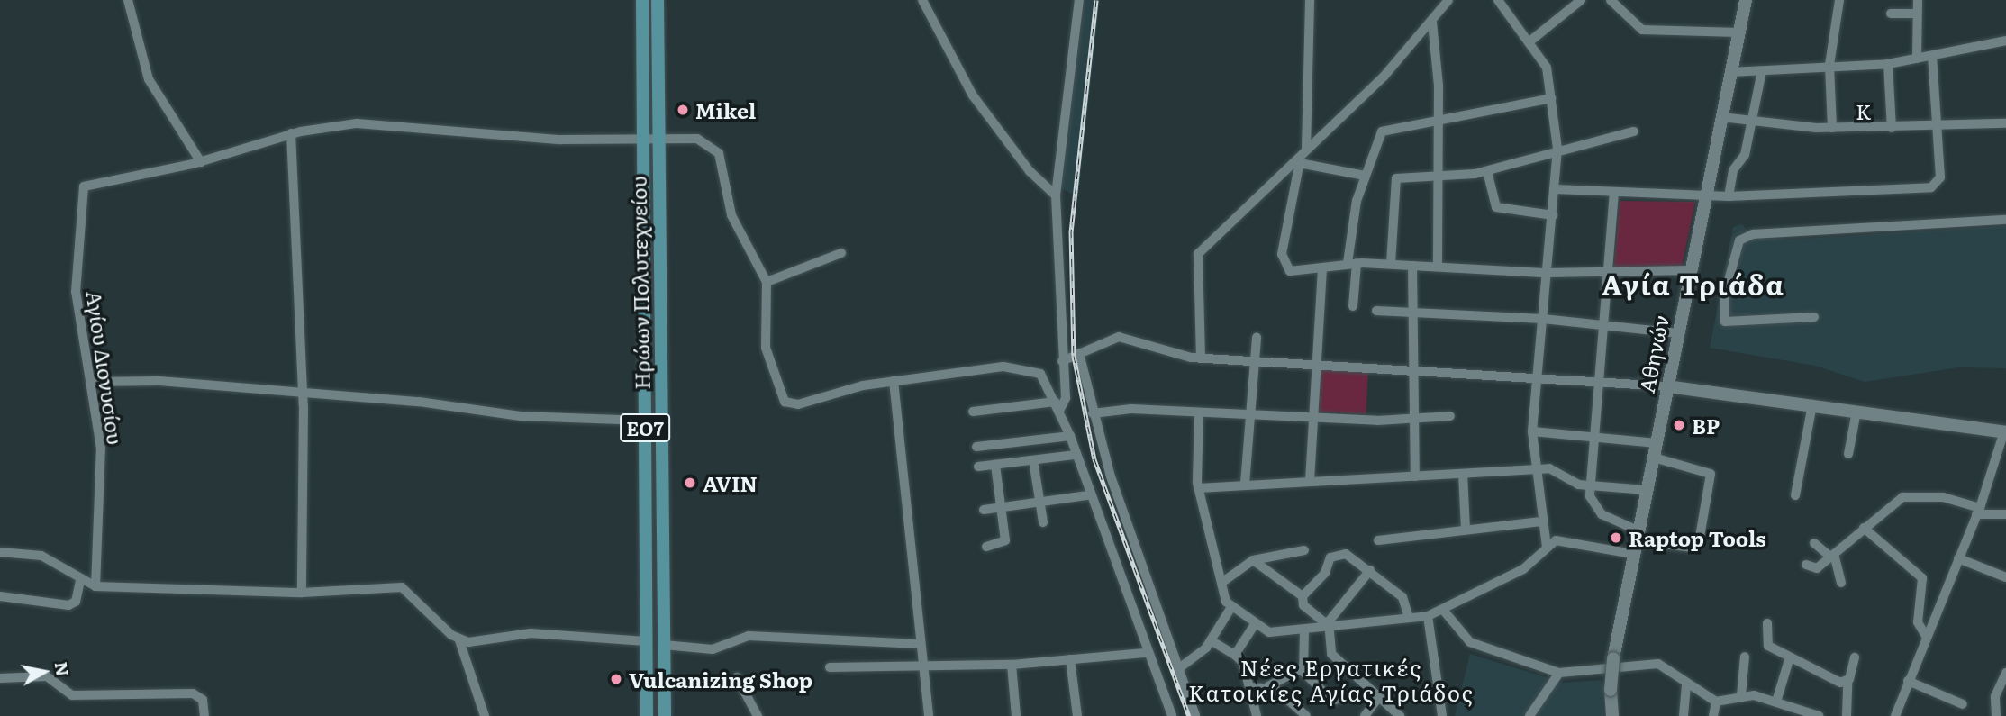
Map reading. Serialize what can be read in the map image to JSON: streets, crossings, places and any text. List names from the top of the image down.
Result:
{
  "streets": {
    "main road": ["Ηρώων Πολυτεχνείου", "Αθηνών", "ΕΟ7"],
    "street": ["Κ", "Αγίου Διονυσίου"]
  },
  "crossings": [
    ["Κ", "Αθηνών"]
  ],
  "districts": ["Αγία Τριάδα", "Νέες Εργατικές Κατοικίες Αγίας Τριάδος"],
  "places": [
    "Mikel",
    "BP",
    "AVIN",
    "Raptop Tools",
    "Vulcanizing Shop"
  ],
  "north": "right"
}
